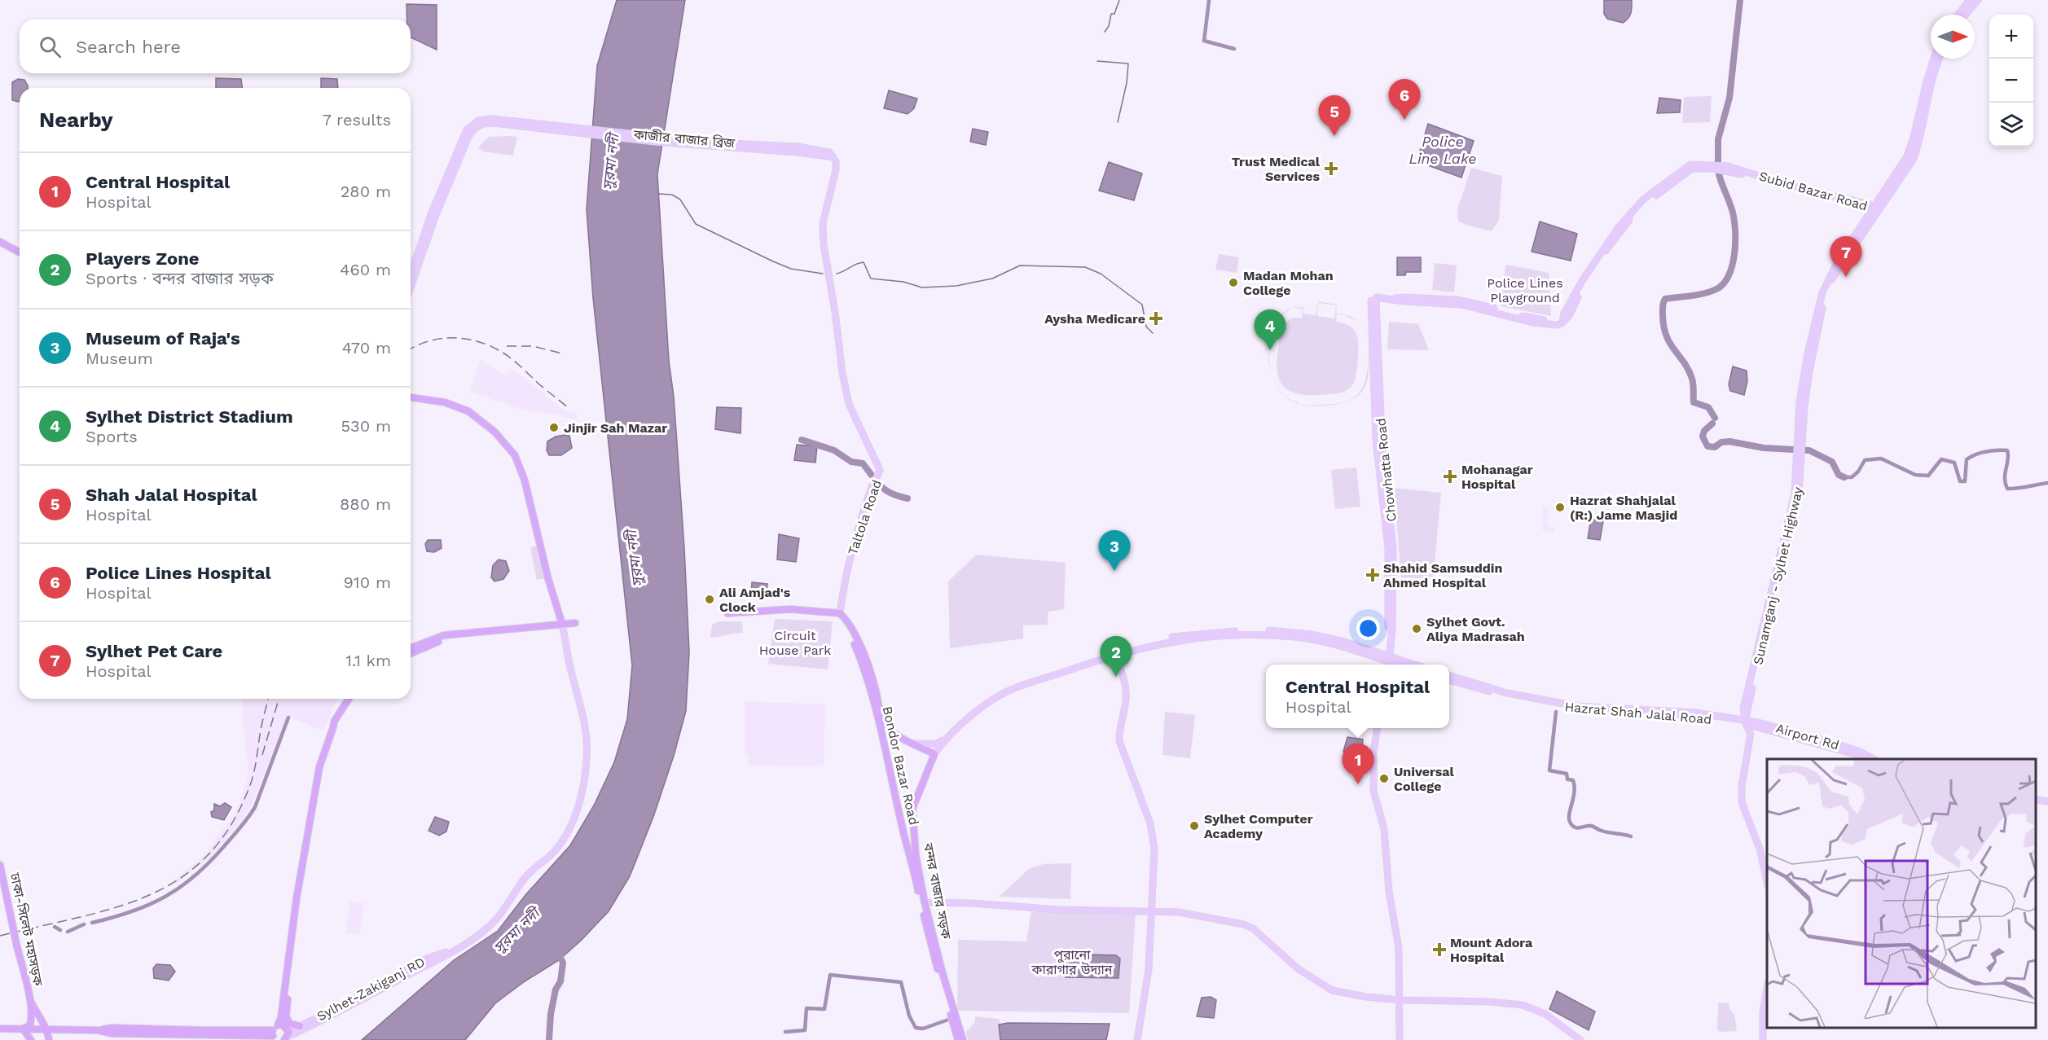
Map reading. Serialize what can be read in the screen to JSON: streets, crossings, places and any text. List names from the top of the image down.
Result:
{
  "streets": {
    "highway": ["Bondor Bazar Road", "বন্দর বাজার সড়ক", "ঢাকা-সিলেট মহাসড়ক"],
    "main road": [
      "কাজীর বাজার ব্রিজ",
      "Subid Bazar Road",
      "Chowhatta Road",
      "Taltola Road",
      "Sunamganj - Sylhet Highway",
      "Hazrat Shah Jalal Road",
      "Airport Rd",
      "Sylhet-Zakiganj RD"
    ]
  },
  "crossings": [
    ["কাজীর বাজার ব্রিজ", "Taltola Road"],
    ["Subid Bazar Road", "Chowhatta Road"],
    ["Subid Bazar Road", "Sunamganj - Sylhet Highway"],
    ["Taltola Road", "Bondor Bazar Road"],
    ["Sunamganj - Sylhet Highway", "Hazrat Shah Jalal Road"],
    ["Sunamganj - Sylhet Highway", "Airport Rd"],
    ["Hazrat Shah Jalal Road", "Airport Rd"]
  ],
  "water": ["Police Line Lake", "সুরমা নদী"],
  "parks": ["Police Lines Playground", "Circuit House Park", "পুরানো কারাগার উদ্যান"],
  "places": {
    "health": [
      "Trust Medical Services",
      "Aysha Medicare",
      "Mohanagar Hospital",
      "Shahid Samsuddin Ahmed Hospital",
      "Mount Adora Hospital"
    ],
    "other": [
      "Madan Mohan College",
      "Jinjir Sah Mazar",
      "Hazrat Shahjalal (R:) Jame Masjid",
      "Ali Amjad's Clock",
      "Sylhet Govt. Aliya Madrasah",
      "Universal College",
      "Sylhet Computer Academy"
    ]
  },
  "north": "right",
  "page": {
    "map_buttons": ["+", "−"],
    "search": "Search here",
    "pins": [
      "6",
      "5",
      "7",
      "4",
      "3",
      "2",
      "1"
    ],
    "heading": ["Nearby", "7 results"],
    "list": [
      {
        "mark": "1",
        "name": "Central Hospital",
        "note": "Hospital",
        "value": "280 m"
      },
      {
        "mark": "2",
        "name": "Players Zone",
        "note": "Sports · বন্দর বাজার সড়ক",
        "value": "460 m"
      },
      {
        "mark": "3",
        "name": "Museum of Raja's",
        "note": "Museum",
        "value": "470 m"
      },
      {
        "mark": "4",
        "name": "Sylhet District Stadium",
        "note": "Sports",
        "value": "530 m"
      },
      {
        "mark": "5",
        "name": "Shah Jalal Hospital",
        "note": "Hospital",
        "value": "880 m"
      },
      {
        "mark": "6",
        "name": "Police Lines Hospital",
        "note": "Hospital",
        "value": "910 m"
      },
      {
        "mark": "7",
        "name": "Sylhet Pet Care",
        "note": "Hospital",
        "value": "1.1 km"
      }
    ],
    "popup": ["Central Hospital", "Hospital"]
  }
}
